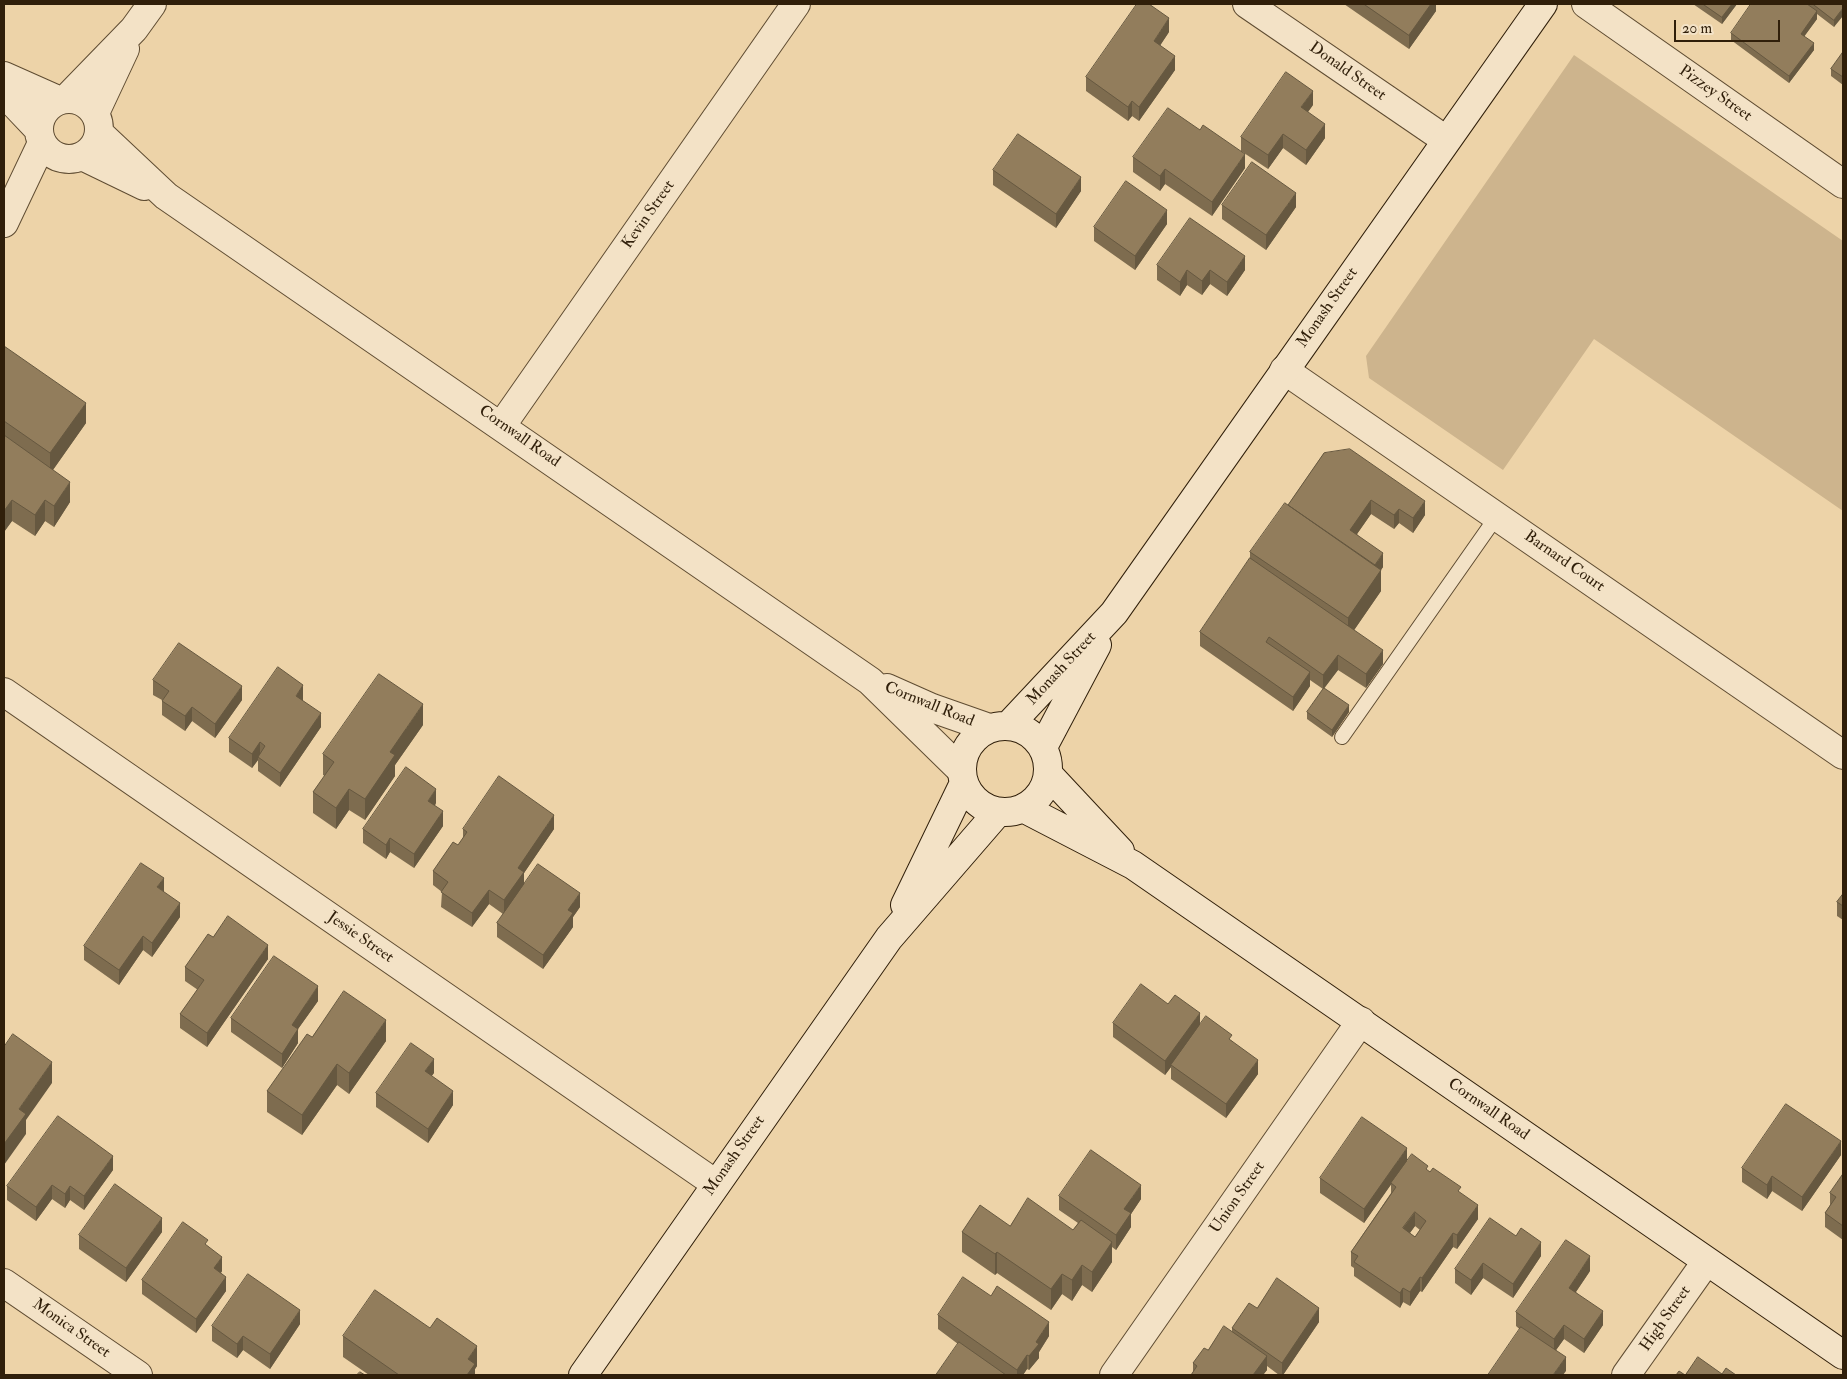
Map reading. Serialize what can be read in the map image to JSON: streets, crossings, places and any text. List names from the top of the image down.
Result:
{
  "streets": {
    "street": [
      "Donald Street",
      "Pizzey Street",
      "Kevin Street",
      "Monash Street",
      "Cornwall Road",
      "Barnard Court",
      "Jessie Street",
      "Union Street",
      "High Street",
      "Monica Street"
    ]
  },
  "crossings": [
    ["Donald Street", "Monash Street"],
    ["Kevin Street", "Cornwall Road"],
    ["Monash Street", "Cornwall Road"],
    ["Monash Street", "Barnard Court"],
    ["Monash Street", "Jessie Street"],
    ["Cornwall Road", "Union Street"],
    ["Cornwall Road", "High Street"]
  ],
  "scale_bar": "20 m"
}
